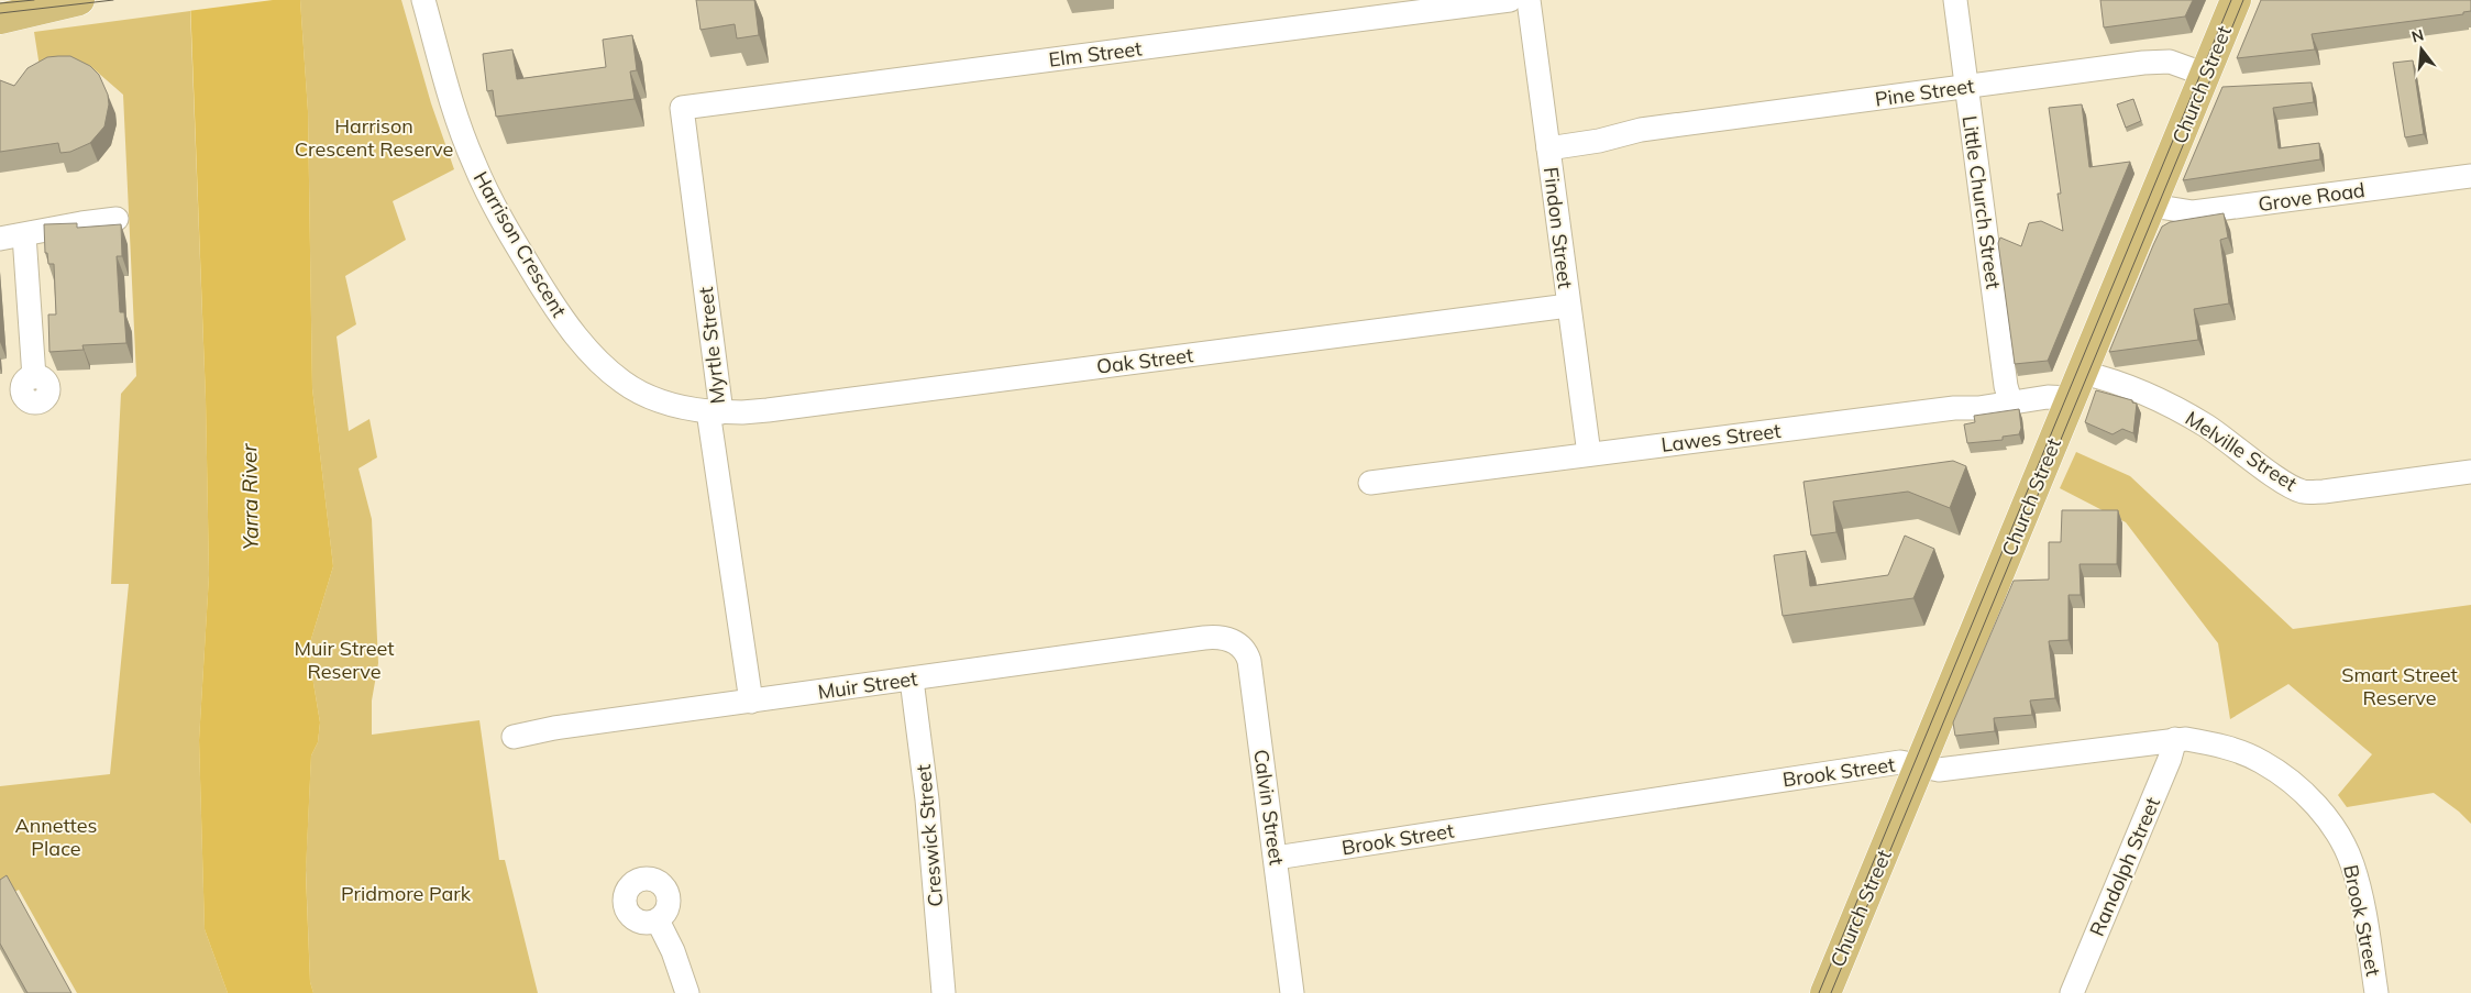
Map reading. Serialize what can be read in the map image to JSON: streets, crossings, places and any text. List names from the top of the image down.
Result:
{
  "streets": {
    "main road": ["Church Street"],
    "street": [
      "Elm Street",
      "Pine Street",
      "Grove Road",
      "Little Church Street",
      "Findon Street",
      "Harrison Crescent",
      "Myrtle Street",
      "Oak Street",
      "Lawes Street",
      "Melville Street",
      "Muir Street",
      "Brook Street",
      "Calvin Street",
      "Creswick Street",
      "Randolph Street"
    ]
  },
  "crossings": [
    ["Elm Street", "Myrtle Street"],
    ["Church Street", "Pine Street"],
    ["Church Street", "Grove Road"],
    ["Church Street", "Lawes Street"],
    ["Church Street", "Melville Street"],
    ["Church Street", "Brook Street"],
    ["Pine Street", "Little Church Street"],
    ["Pine Street", "Findon Street"],
    ["Little Church Street", "Lawes Street"],
    ["Findon Street", "Oak Street"],
    ["Findon Street", "Lawes Street"],
    ["Harrison Crescent", "Myrtle Street"],
    ["Harrison Crescent", "Oak Street"],
    ["Myrtle Street", "Oak Street"],
    ["Myrtle Street", "Muir Street"],
    ["Lawes Street", "Melville Street"],
    ["Muir Street", "Calvin Street"],
    ["Muir Street", "Creswick Street"],
    ["Brook Street", "Calvin Street"],
    ["Brook Street", "Randolph Street"]
  ],
  "water": ["Yarra River"],
  "parks": [
    "Harrison Crescent Reserve",
    "Muir Street Reserve",
    "Smart Street Reserve",
    "Annettes Place",
    "Pridmore Park"
  ],
  "north": "top"
}
